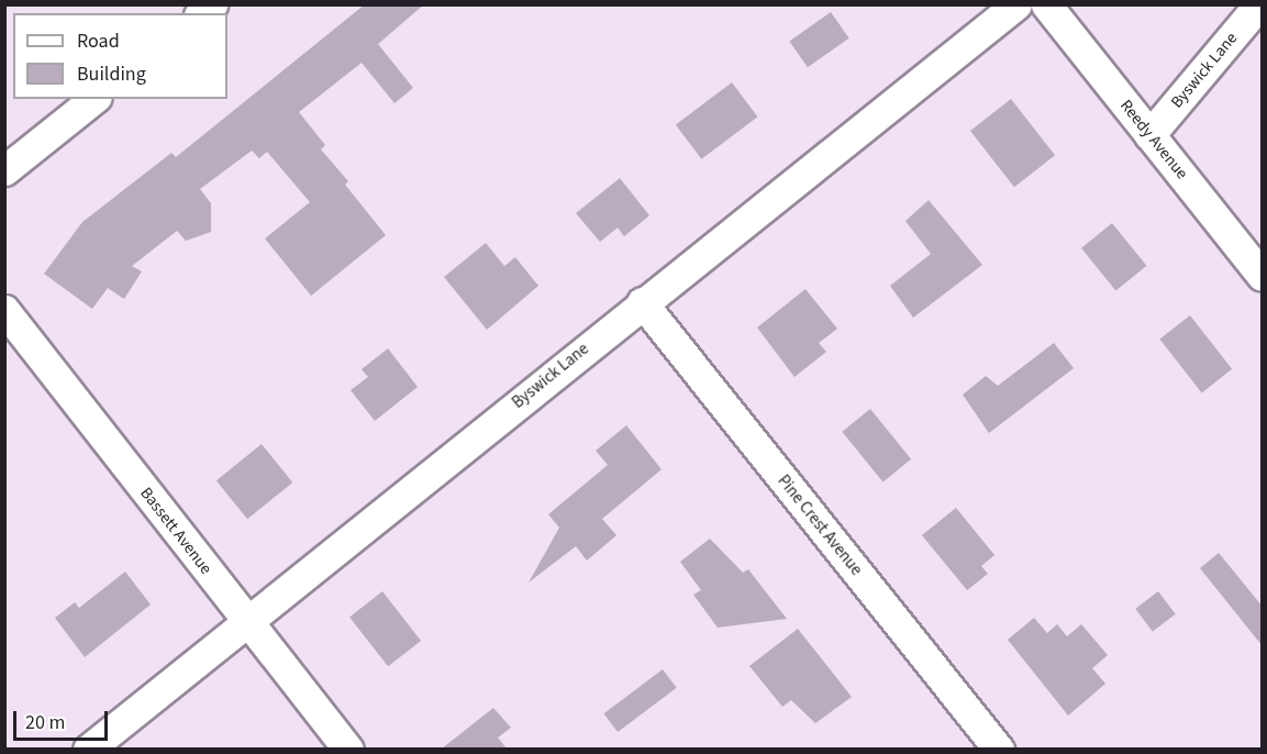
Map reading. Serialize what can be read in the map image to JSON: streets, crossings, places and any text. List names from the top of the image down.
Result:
{
  "streets": {
    "street": [
      "Byswick Lane",
      "Reedy Avenue",
      "Pine Crest Avenue",
      "Bassett Avenue"
    ]
  },
  "crossings": [
    ["Byswick Lane", "Reedy Avenue"],
    ["Byswick Lane", "Pine Crest Avenue"],
    ["Byswick Lane", "Bassett Avenue"]
  ],
  "legend": ["Road", "Building"],
  "scale_bar": "20 m"
}
